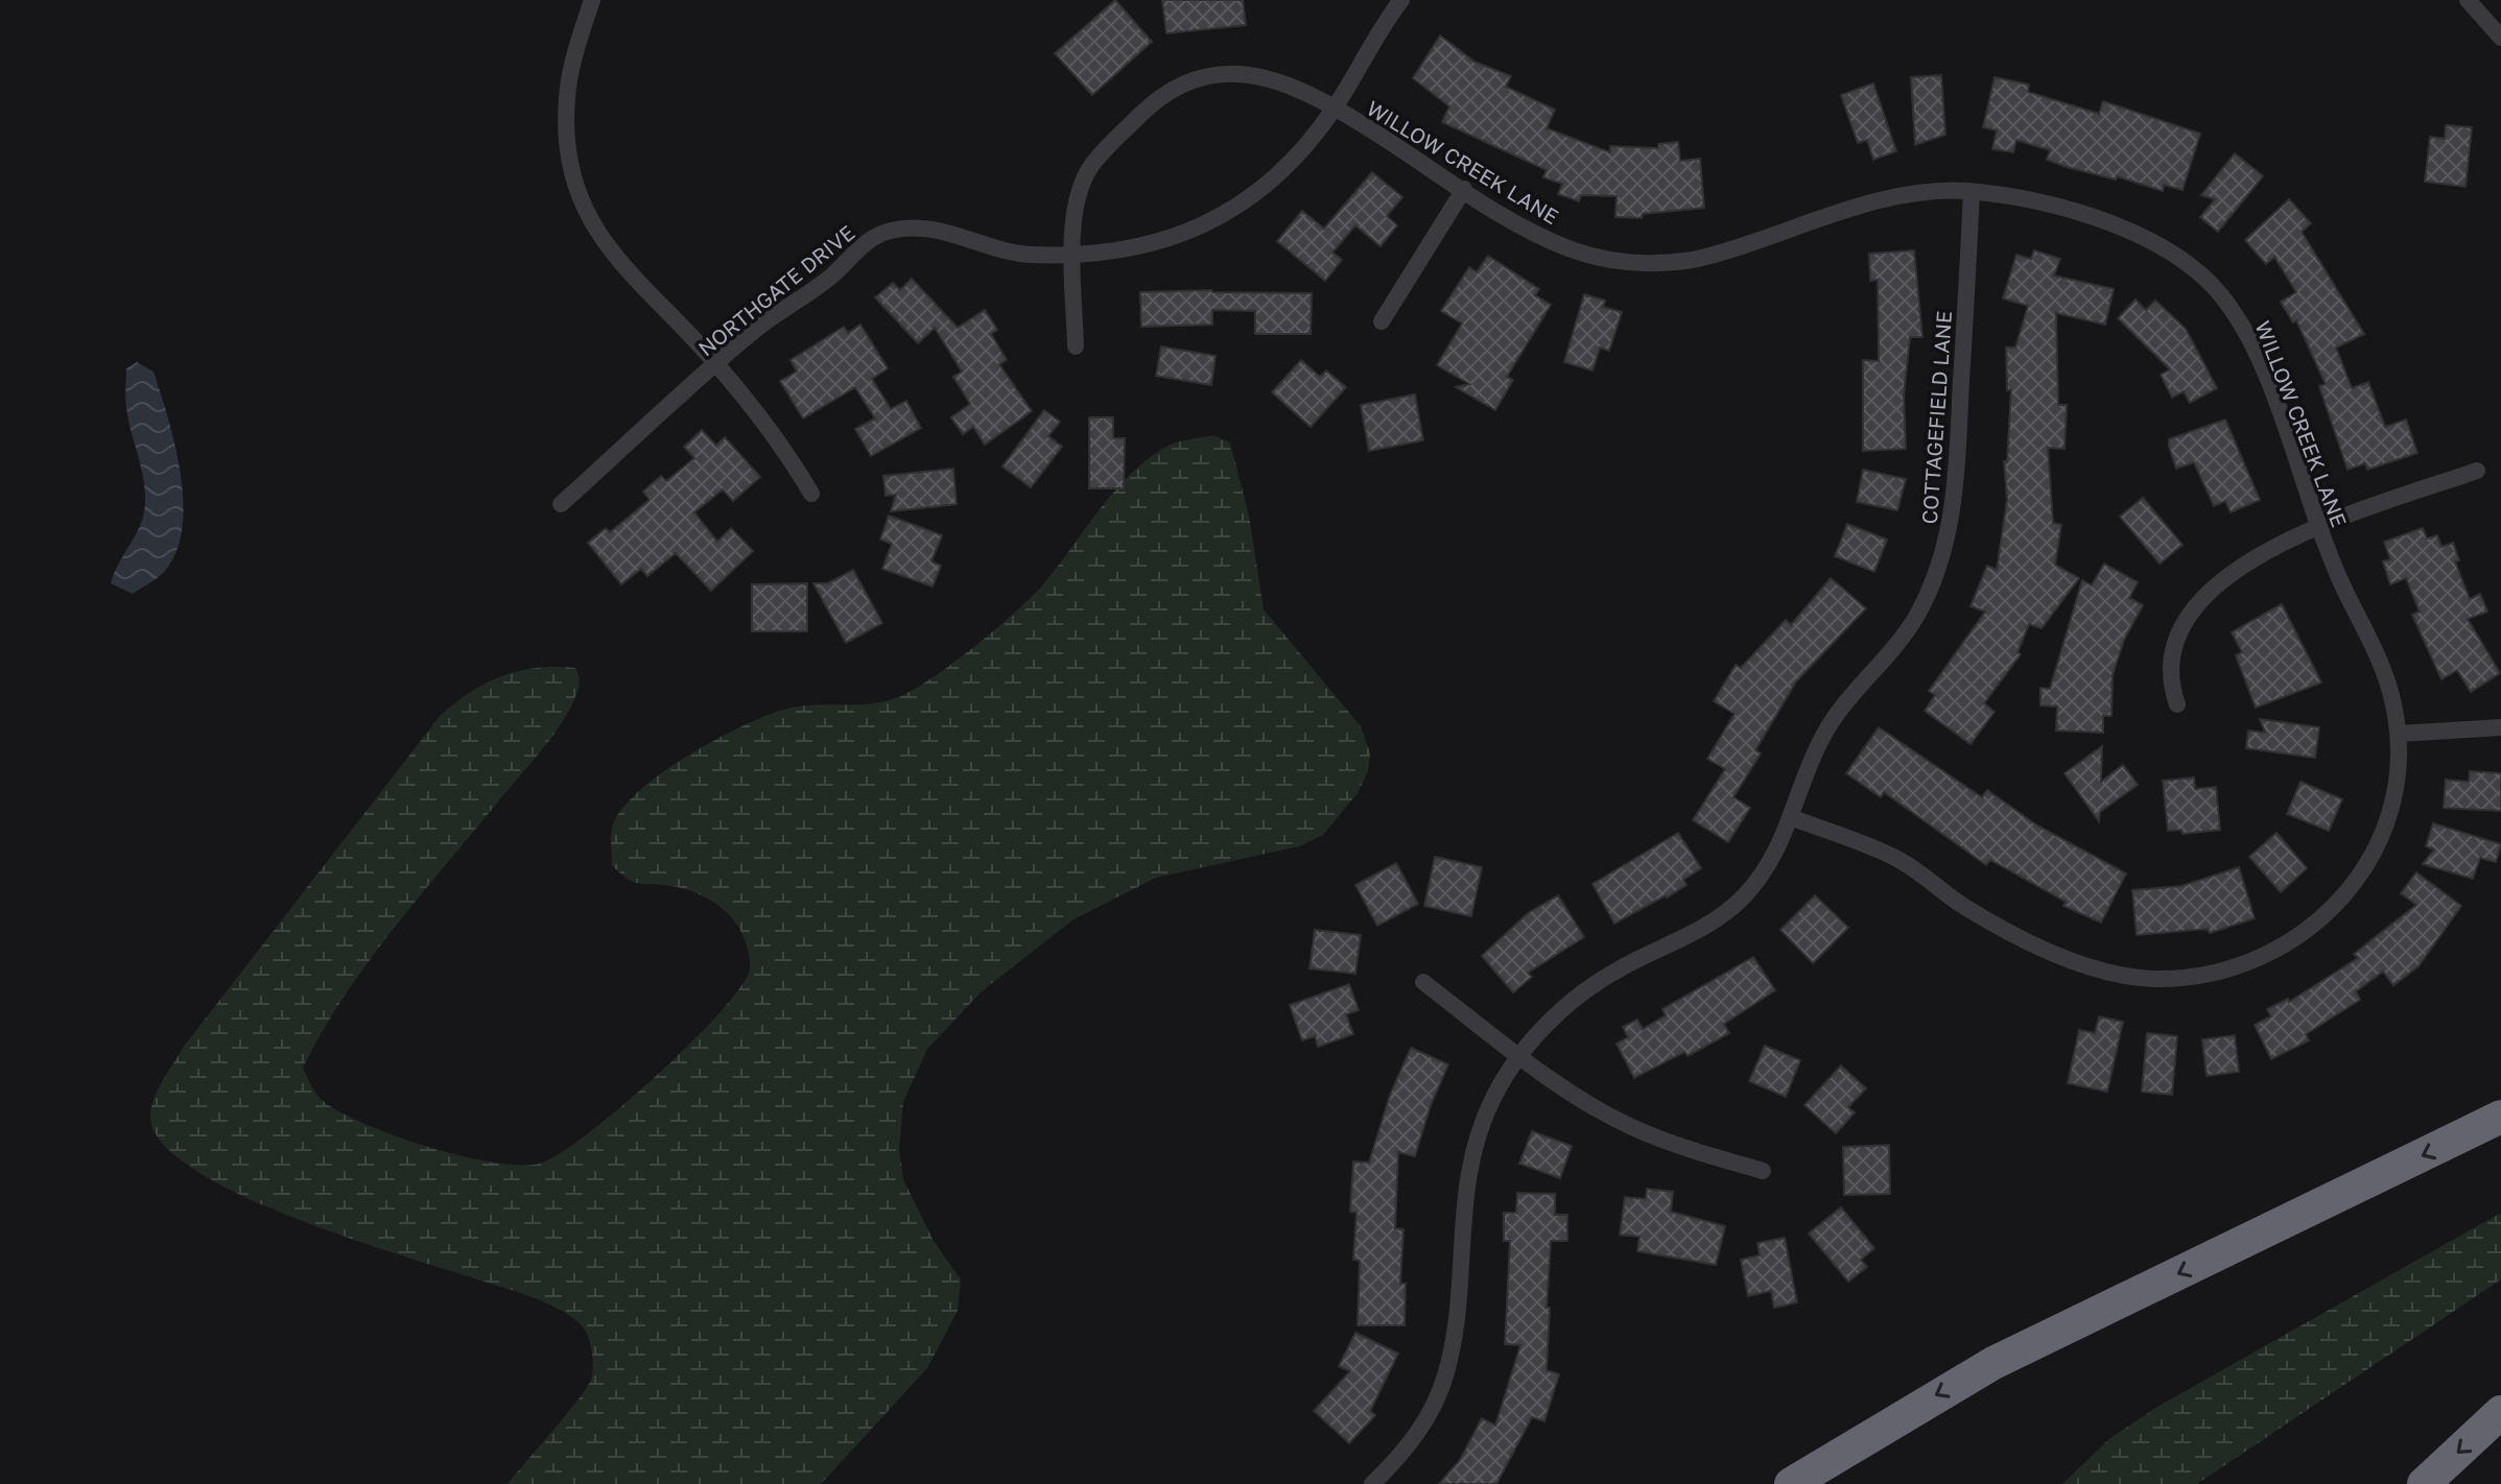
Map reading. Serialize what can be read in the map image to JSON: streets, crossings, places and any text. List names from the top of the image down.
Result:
{
  "streets": {
    "street": ["WILLOW CREEK LANE", "NORTHGATE DRIVE", "COTTAGEFIELD LANE"]
  },
  "crossings": [
    ["WILLOW CREEK LANE", "NORTHGATE DRIVE"],
    ["WILLOW CREEK LANE", "COTTAGEFIELD LANE"]
  ]
}
